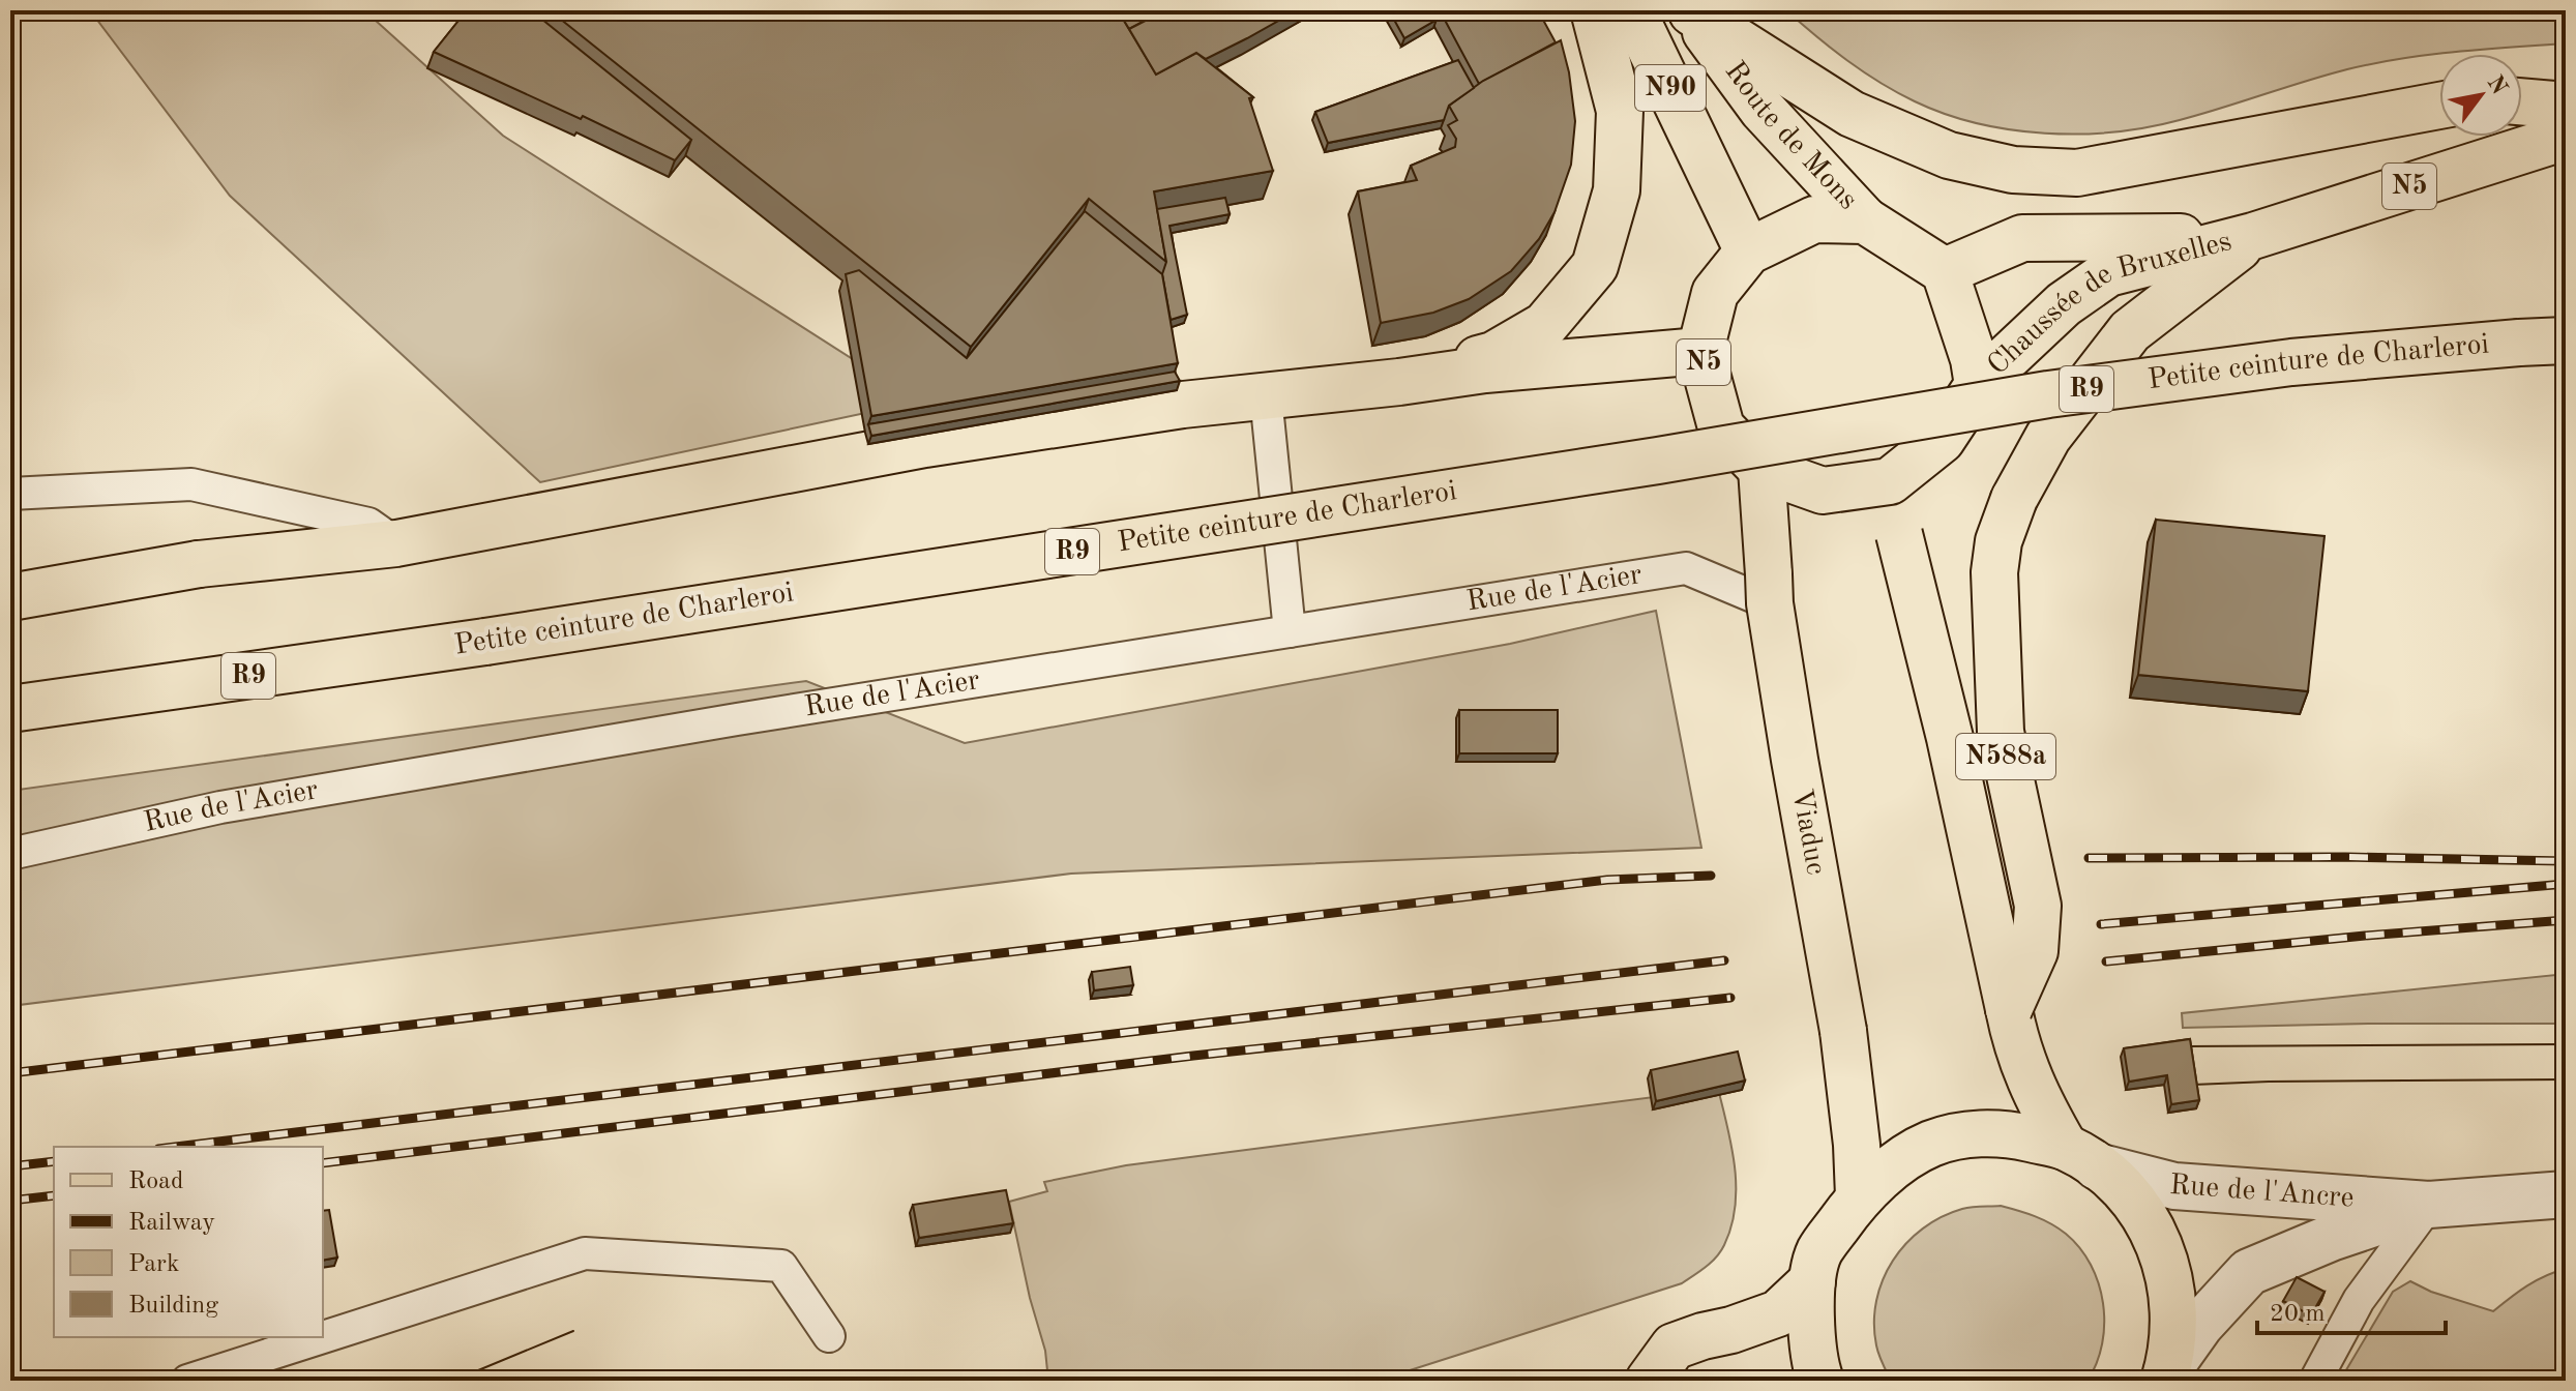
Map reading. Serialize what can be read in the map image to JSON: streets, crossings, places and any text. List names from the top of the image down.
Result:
{
  "streets": {
    "main road": [
      "N90",
      "Route de Mons",
      "N5",
      "Chaussée de Bruxelles",
      "Petite ceinture de Charleroi",
      "R9",
      "N588a",
      "Viaduc"
    ],
    "street": ["Rue de l'Ancre"],
    "lane": ["Rue de l'Acier"]
  },
  "crossings": [
    ["N90", "Route de Mons"],
    ["N90", "N5"],
    ["N90", "Chaussée de Bruxelles"],
    ["N90", "N588a"],
    ["N90", "Viaduc"],
    ["Route de Mons", "N5"],
    ["Route de Mons", "Chaussée de Bruxelles"],
    ["Route de Mons", "N588a"],
    ["Route de Mons", "Viaduc"],
    ["N5", "Chaussée de Bruxelles"],
    ["N5", "N588a"],
    ["N5", "Viaduc"],
    ["Chaussée de Bruxelles", "N588a"],
    ["Chaussée de Bruxelles", "Viaduc"],
    ["Rue de l'Acier", "Viaduc"],
    ["N588a", "Viaduc"],
    ["N588a", "Rue de l'Ancre"]
  ],
  "legend": [
    "Road",
    "Railway",
    "Park",
    "Building"
  ],
  "scale_bar": "20 m",
  "north": "top right"
}
